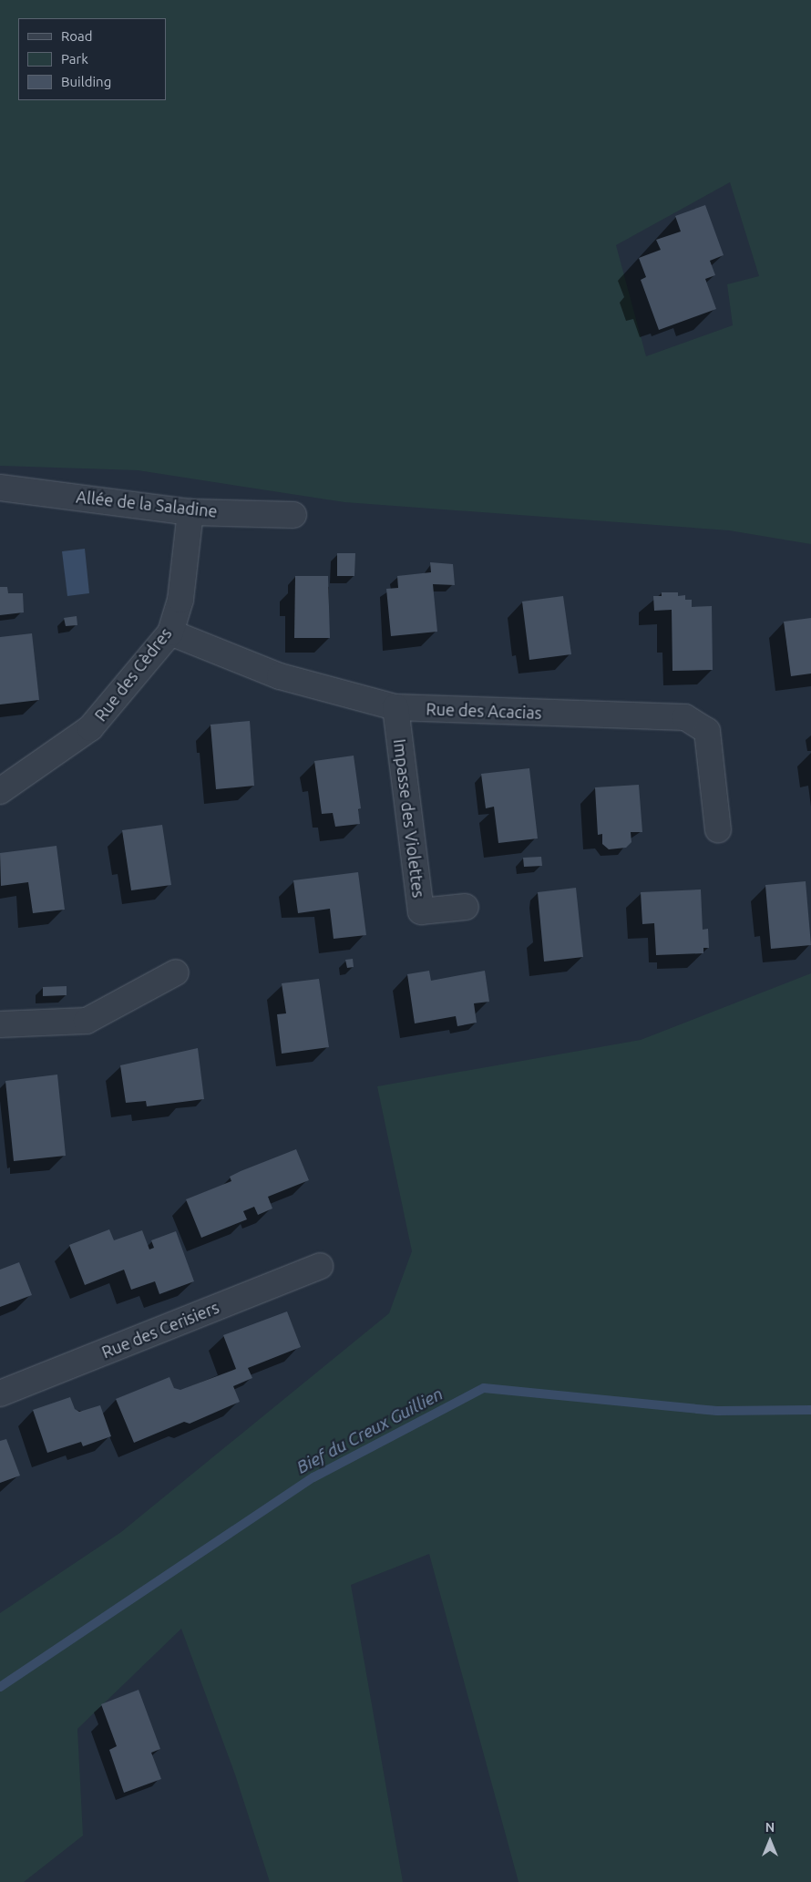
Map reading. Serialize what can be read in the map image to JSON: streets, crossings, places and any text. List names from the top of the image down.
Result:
{
  "streets": {
    "street": [
      "Allée de la Saladine",
      "Rue des Cèdres",
      "Rue des Acacias",
      "Impasse des Violettes",
      "Rue des Cerisiers"
    ]
  },
  "crossings": [
    ["Allée de la Saladine", "Rue des Cèdres"],
    ["Rue des Cèdres", "Rue des Acacias"],
    ["Rue des Acacias", "Impasse des Violettes"]
  ],
  "water": ["Bief du Creux Guillien"],
  "legend": ["Road", "Park", "Building"],
  "north": "top"
}
